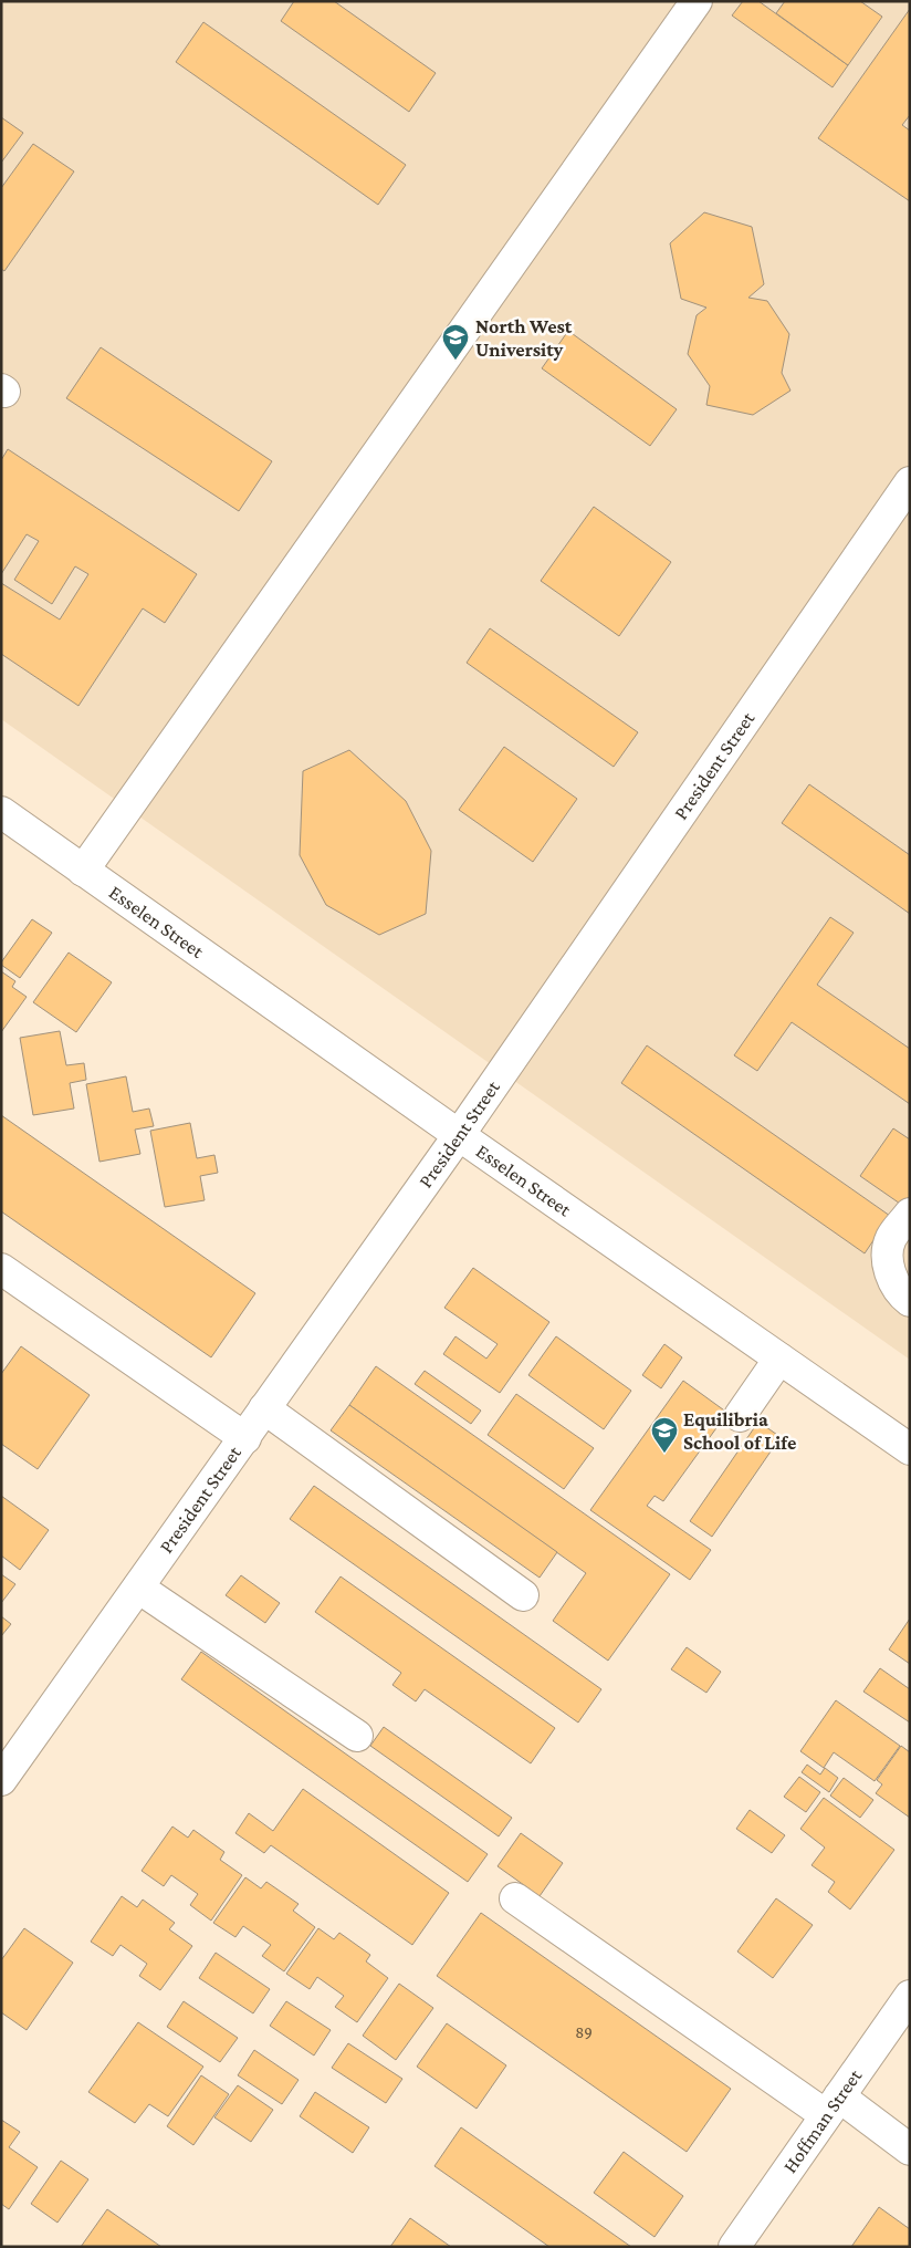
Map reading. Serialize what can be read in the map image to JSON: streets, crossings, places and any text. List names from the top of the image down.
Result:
{
  "streets": {
    "street": ["President Street", "Esselen Street", "Hoffman Street"]
  },
  "crossings": [
    ["President Street", "Esselen Street"]
  ],
  "places": {
    "school or university": ["North West University", "Equilibria School of Life"]
  },
  "house_numbers": ["89"]
}
